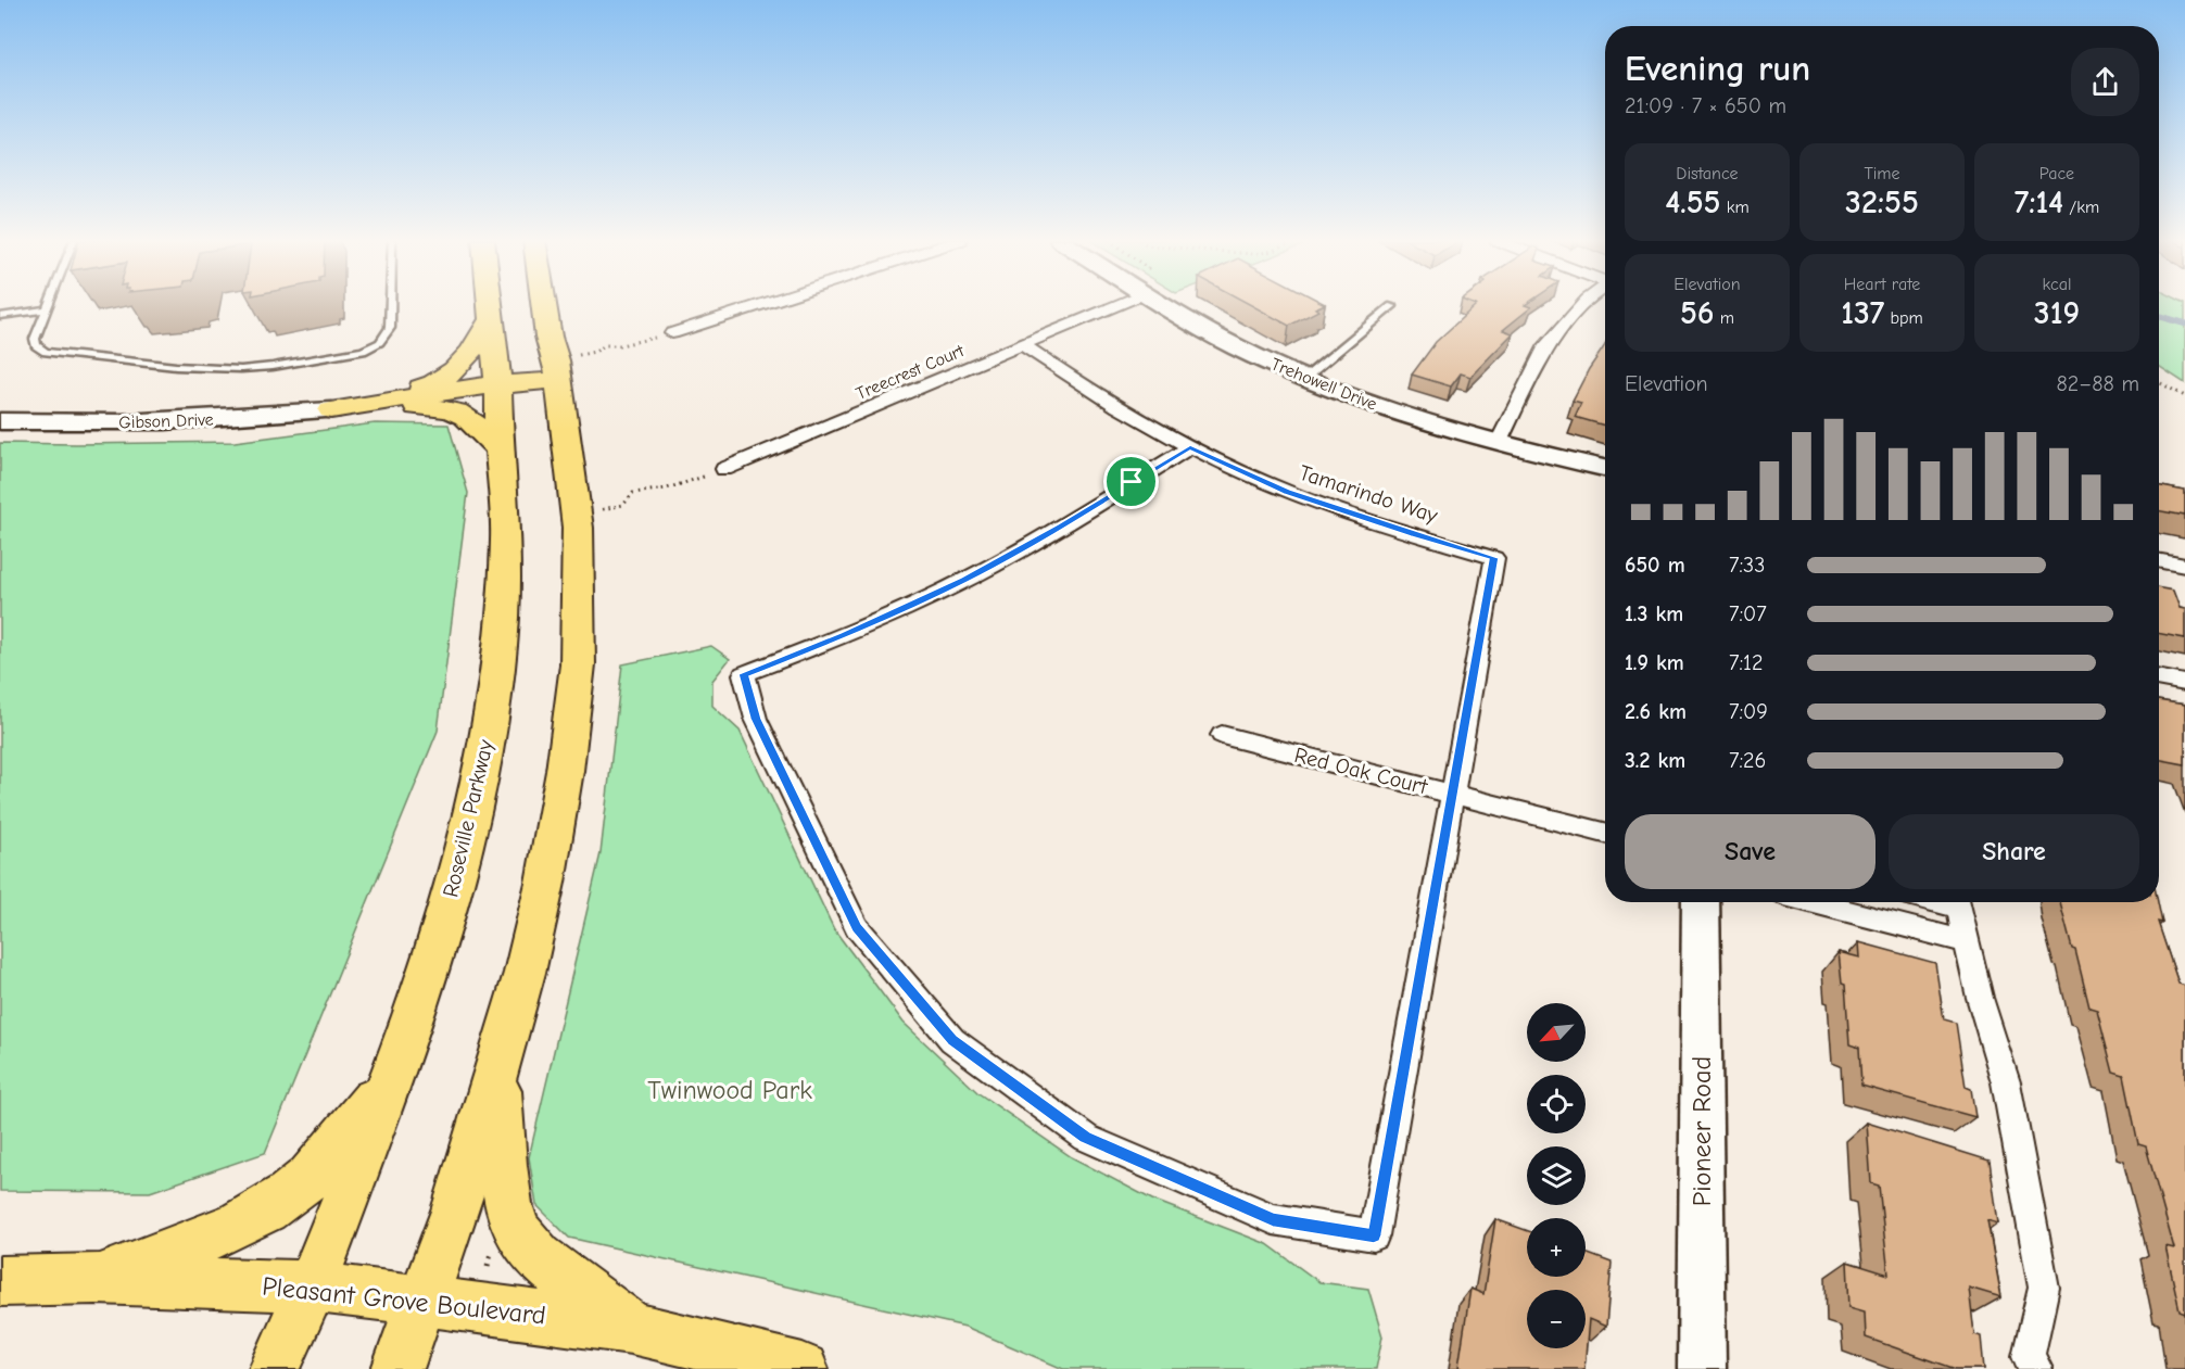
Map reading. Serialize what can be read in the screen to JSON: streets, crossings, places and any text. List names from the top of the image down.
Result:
{
  "streets": {
    "main road": ["Roseville Parkway", "Pleasant Grove Boulevard"],
    "street": [
      "Treecrest Court",
      "Trehowell Drive",
      "Gibson Drive",
      "Tamarindo Way",
      "Red Oak Court",
      "Pioneer Road"
    ]
  },
  "crossings": [
    ["Treecrest Court", "Tamarindo Way"],
    ["Tamarindo Way", "Red Oak Court"],
    ["Roseville Parkway", "Pleasant Grove Boulevard"]
  ],
  "parks": ["Twinwood Park"],
  "north": "bottom left",
  "page": {
    "heading": ["Evening run", "21:09 · 7 × 650 m"],
    "stats": [
      ["Distance", "4.55 km"],
      ["Time", "32:55"],
      ["Pace", "7:14 /km"],
      ["Elevation", "56 m"],
      ["Heart rate", "137 bpm"],
      ["kcal", "319"]
    ],
    "chart": ["Elevation", "82–88 m"],
    "list": [
      {
        "name": "650 m",
        "note": "7:33"
      },
      {
        "name": "1.3 km",
        "note": "7:07"
      },
      {
        "name": "1.9 km",
        "note": "7:12"
      },
      {
        "name": "2.6 km",
        "note": "7:09"
      },
      {
        "name": "3.2 km",
        "note": "7:26"
      }
    ],
    "buttons": ["Save", "Share"],
    "map_buttons": ["+", "−"]
  }
}
